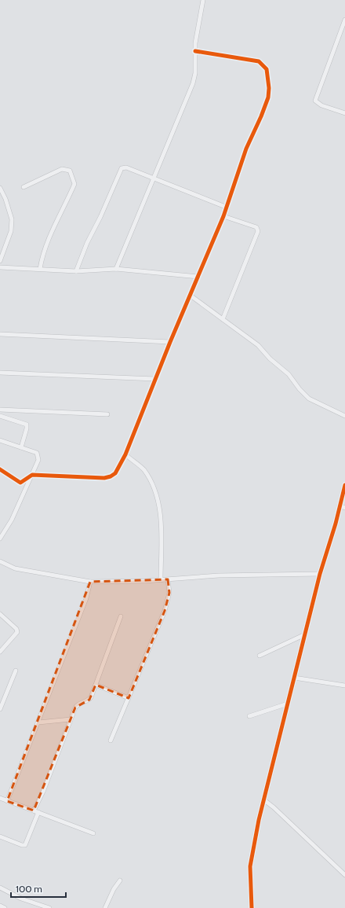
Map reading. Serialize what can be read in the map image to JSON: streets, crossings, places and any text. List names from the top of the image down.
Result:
{
  "scale_bar": "100 m"
}
